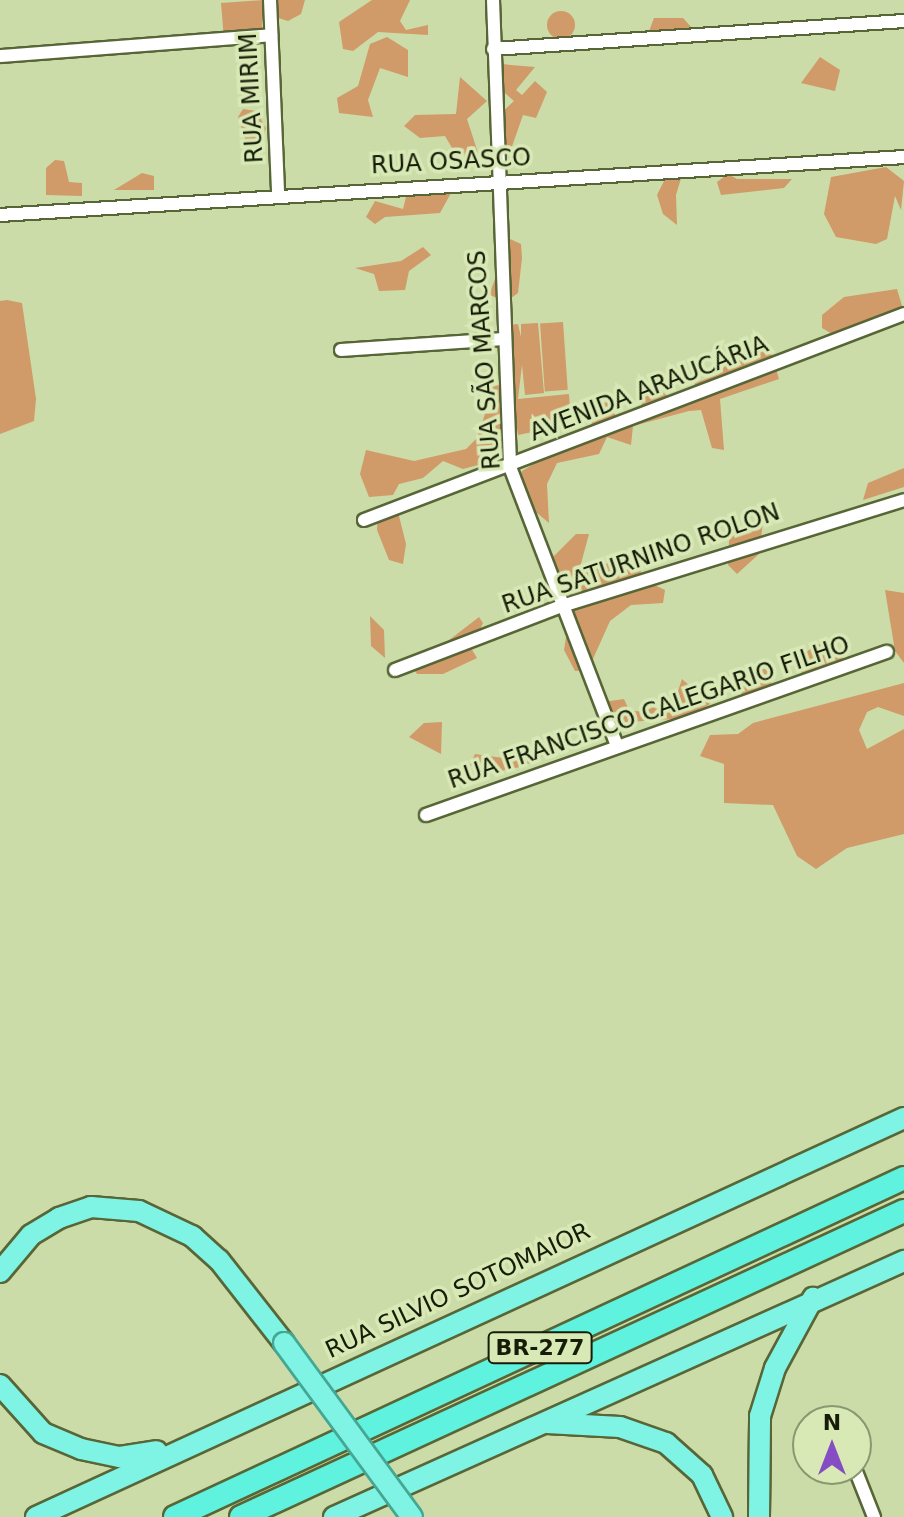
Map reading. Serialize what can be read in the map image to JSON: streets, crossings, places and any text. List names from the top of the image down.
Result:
{
  "streets": {
    "highway": ["RUA SILVIO SOTOMAIOR", "BR-277"],
    "street": [
      "RUA MIRIM",
      "RUA OSASCO",
      "RUA SÃO MARCOS",
      "AVENIDA ARAUCÁRIA",
      "RUA SATURNINO ROLON",
      "RUA FRANCISCO CALEGARIO FILHO"
    ]
  },
  "crossings": [
    ["RUA MIRIM", "RUA OSASCO"],
    ["RUA OSASCO", "RUA SÃO MARCOS"],
    ["RUA SÃO MARCOS", "AVENIDA ARAUCÁRIA"],
    ["RUA SÃO MARCOS", "RUA SATURNINO ROLON"],
    ["RUA SÃO MARCOS", "RUA FRANCISCO CALEGARIO FILHO"]
  ],
  "north": "top"
}
